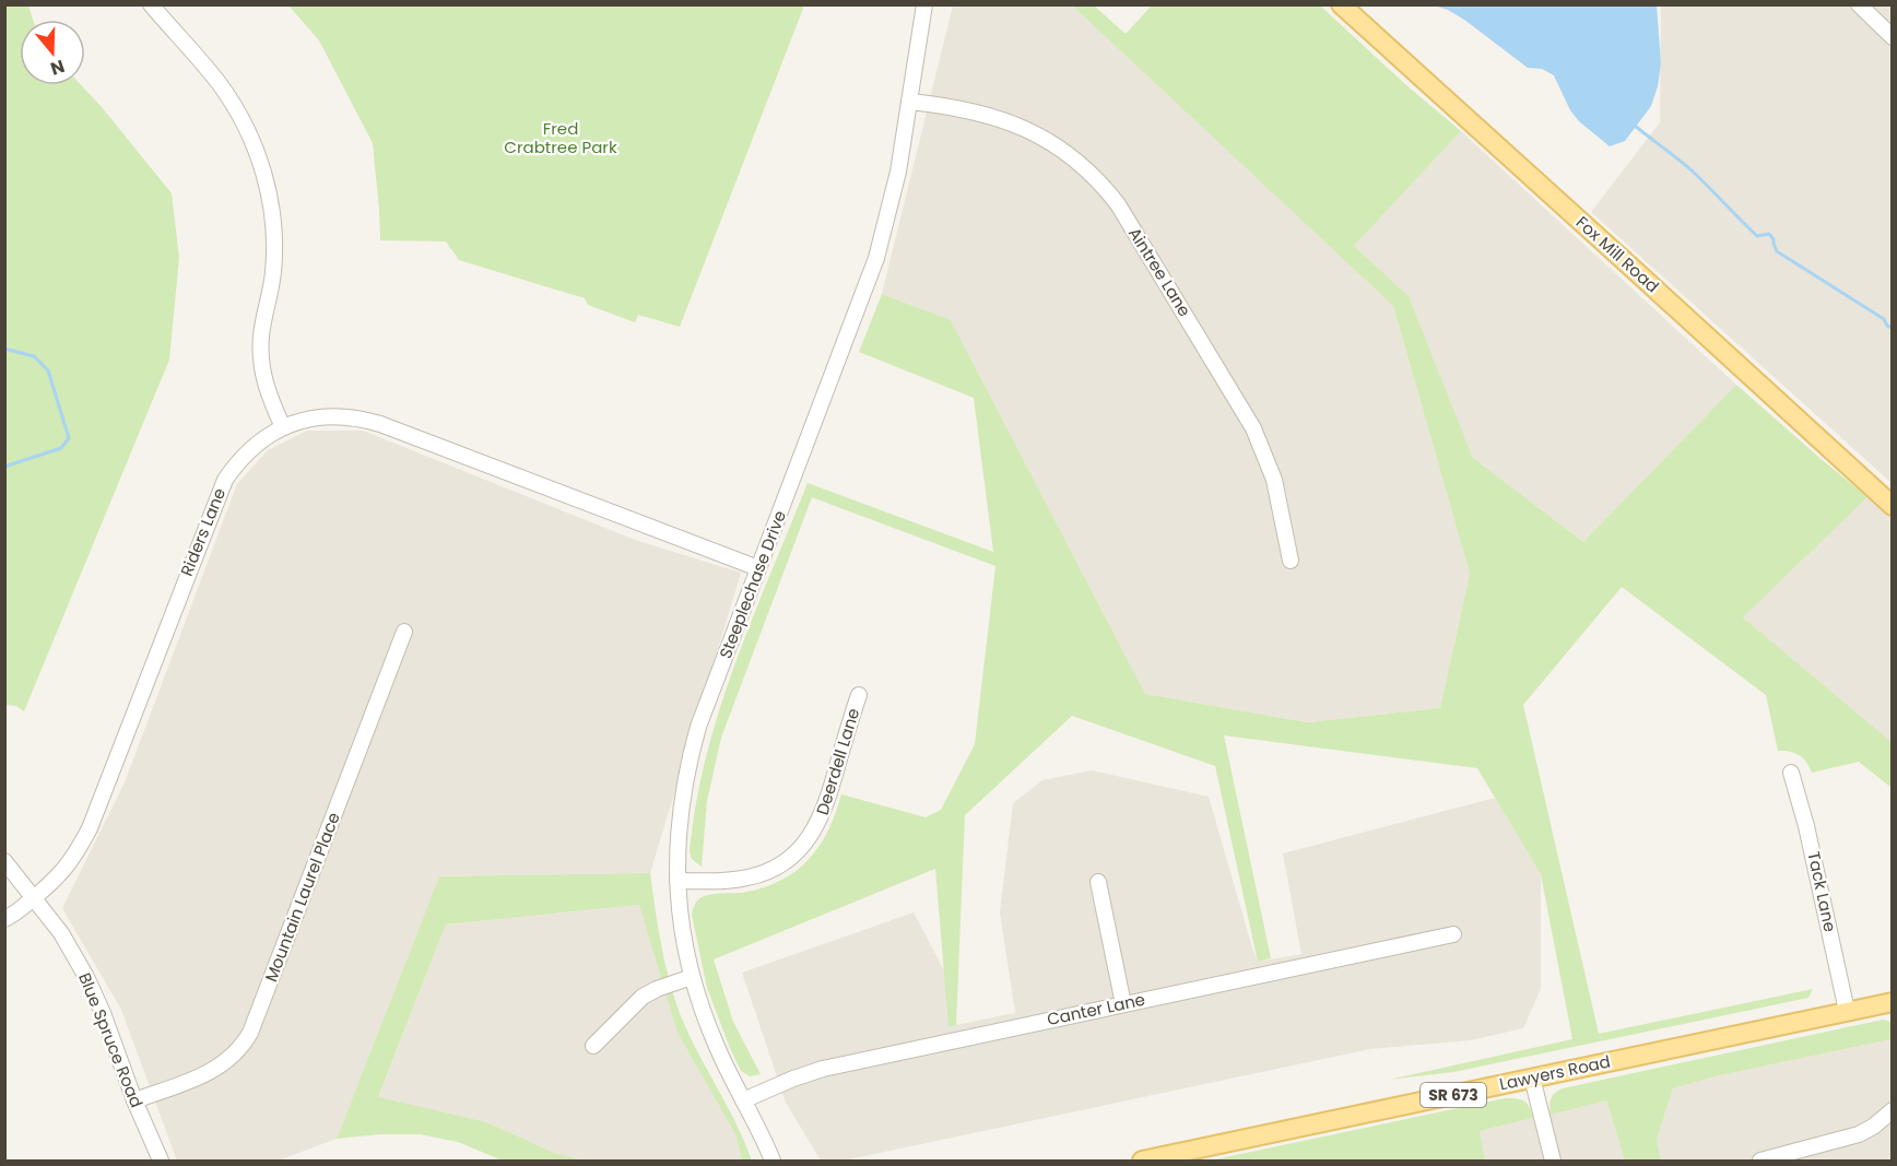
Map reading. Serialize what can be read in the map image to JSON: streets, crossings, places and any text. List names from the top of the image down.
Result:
{
  "streets": {
    "main road": ["Fox Mill Road", "Lawyers Road", "SR 673"],
    "street": [
      "Aintree Lane",
      "Riders Lane",
      "Steeplechase Drive",
      "Deerdell Lane",
      "Tack Lane",
      "Mountain Laurel Place",
      "Canter Lane",
      "Blue Spruce Road"
    ]
  },
  "crossings": [
    ["Aintree Lane", "Steeplechase Drive"],
    ["Riders Lane", "Steeplechase Drive"],
    ["Riders Lane", "Blue Spruce Road"],
    ["Steeplechase Drive", "Deerdell Lane"],
    ["Steeplechase Drive", "Canter Lane"],
    ["Tack Lane", "Lawyers Road"],
    ["Mountain Laurel Place", "Blue Spruce Road"]
  ],
  "parks": ["Fred Crabtree Park"],
  "north": "bottom"
}
